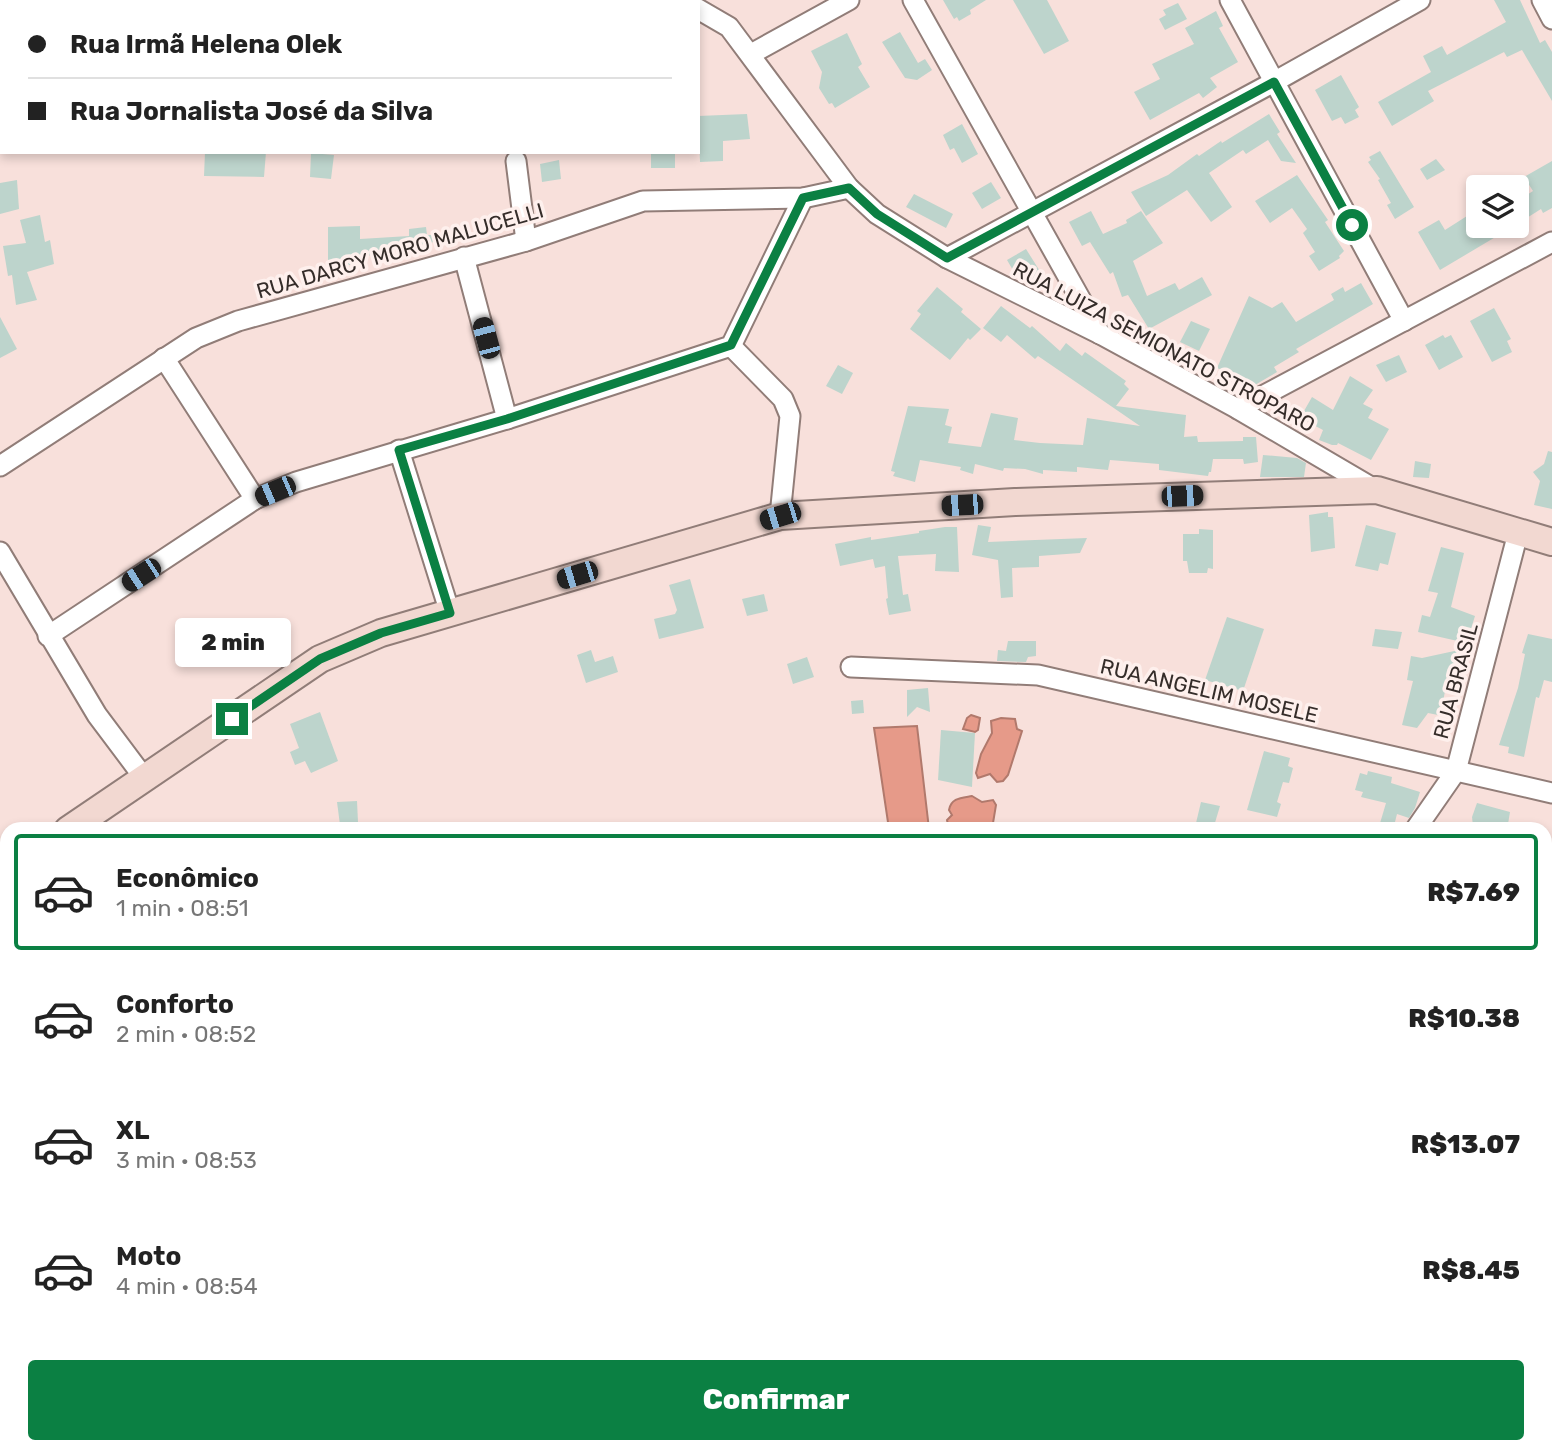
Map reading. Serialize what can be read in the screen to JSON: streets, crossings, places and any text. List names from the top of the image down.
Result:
{
  "streets": {
    "street": [
      "RUA DARCY MORO MALUCELLI",
      "RUA LUIZA SEMIONATO STROPARO",
      "RUA BRASIL",
      "RUA ANGELIM MOSELE"
    ]
  },
  "crossings": [
    ["RUA DARCY MORO MALUCELLI", "RUA LUIZA SEMIONATO STROPARO"],
    ["RUA BRASIL", "RUA ANGELIM MOSELE"]
  ],
  "page": {
    "banner": ["Rua Irmã Helena Olek", "Rua Jornalista José da Silva"],
    "bubble": "2 min",
    "list": [
      {
        "name": "Econômico",
        "note": "1 min · 08:51",
        "value": "R$7.69"
      },
      {
        "name": "Conforto",
        "note": "2 min · 08:52",
        "value": "R$10.38"
      },
      {
        "name": "XL",
        "note": "3 min · 08:53",
        "value": "R$13.07"
      },
      {
        "name": "Moto",
        "note": "4 min · 08:54",
        "value": "R$8.45"
      }
    ],
    "buttons": "Confirmar"
  }
}
